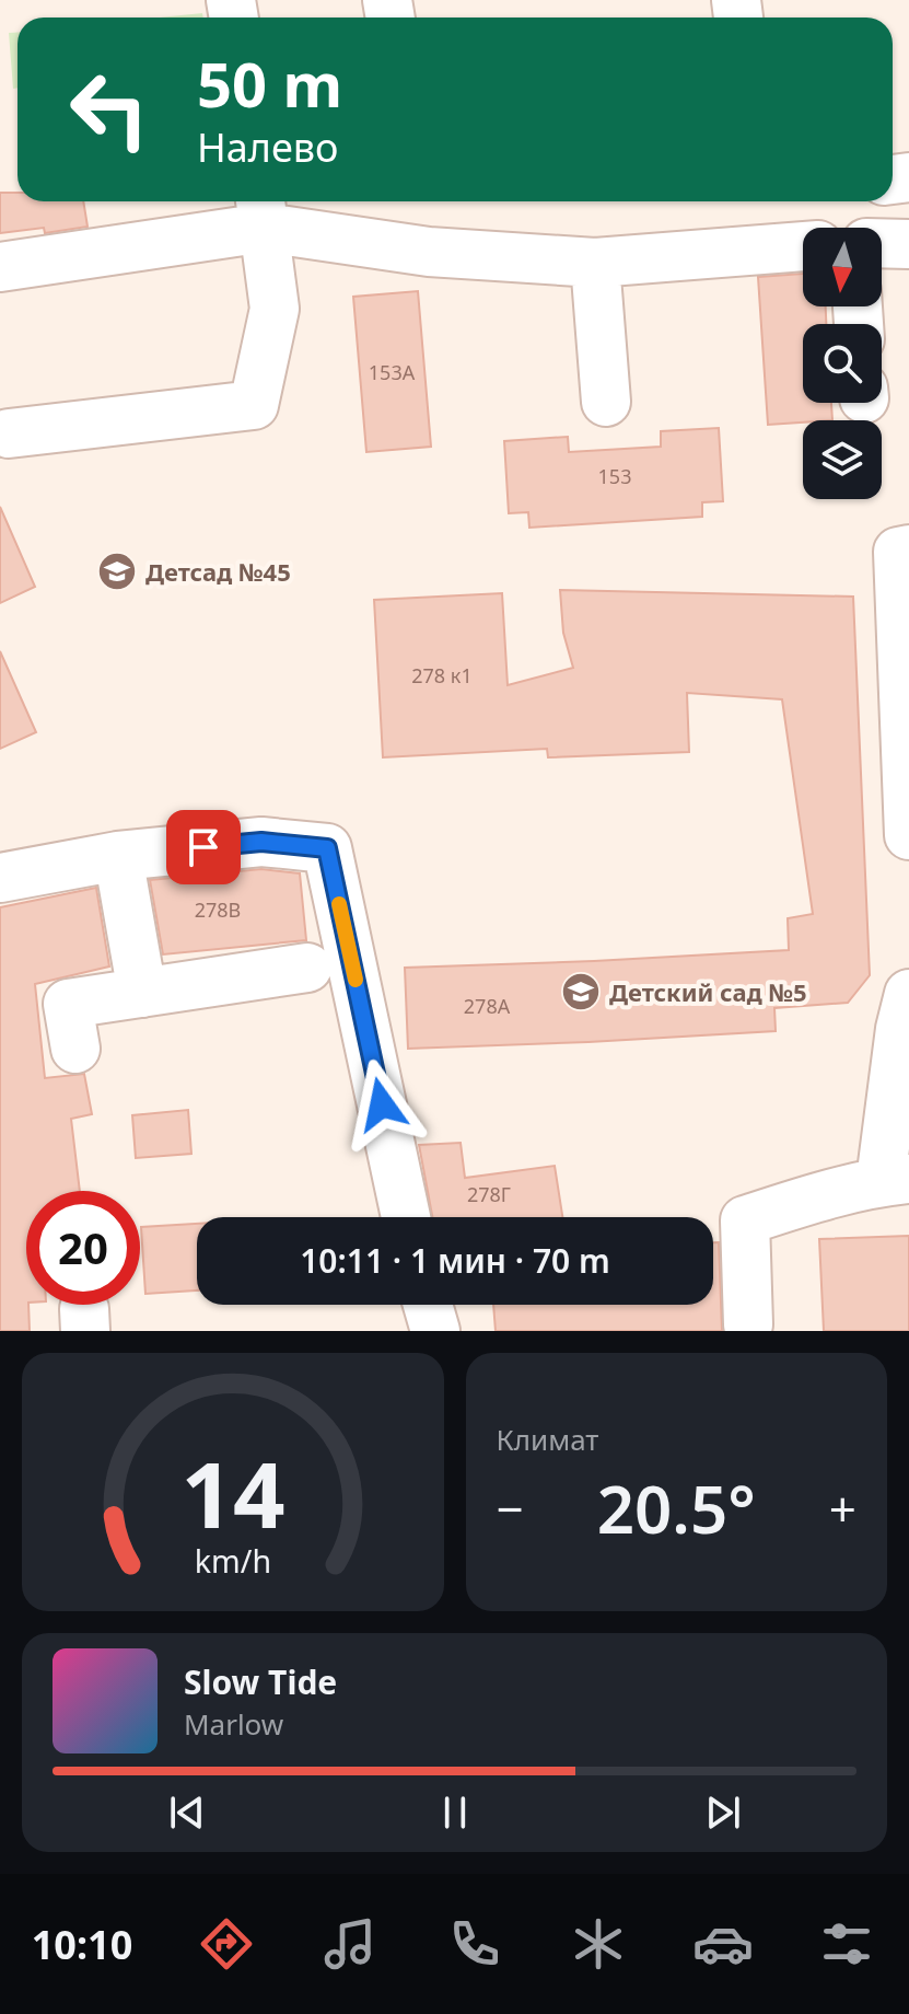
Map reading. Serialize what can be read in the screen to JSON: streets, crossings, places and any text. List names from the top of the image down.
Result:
{
  "places": {
    "school or university": ["Детсад №45", "Детский сад №5"]
  },
  "house_numbers": [
    "153А",
    "153",
    "278 к1",
    "278В",
    "278А",
    "278Г"
  ],
  "north": "bottom",
  "page": {
    "turn": ["50 m", "Налево"],
    "limit": "20",
    "trip": "10:11 · 1 мин · 70 m",
    "tile": "Климат",
    "heat": ["−", "20.5°", "+"],
    "song": ["Slow Tide", "Marlow"],
    "tabs": "10:10",
    "gauge": ["14", "km/h"]
  }
}
